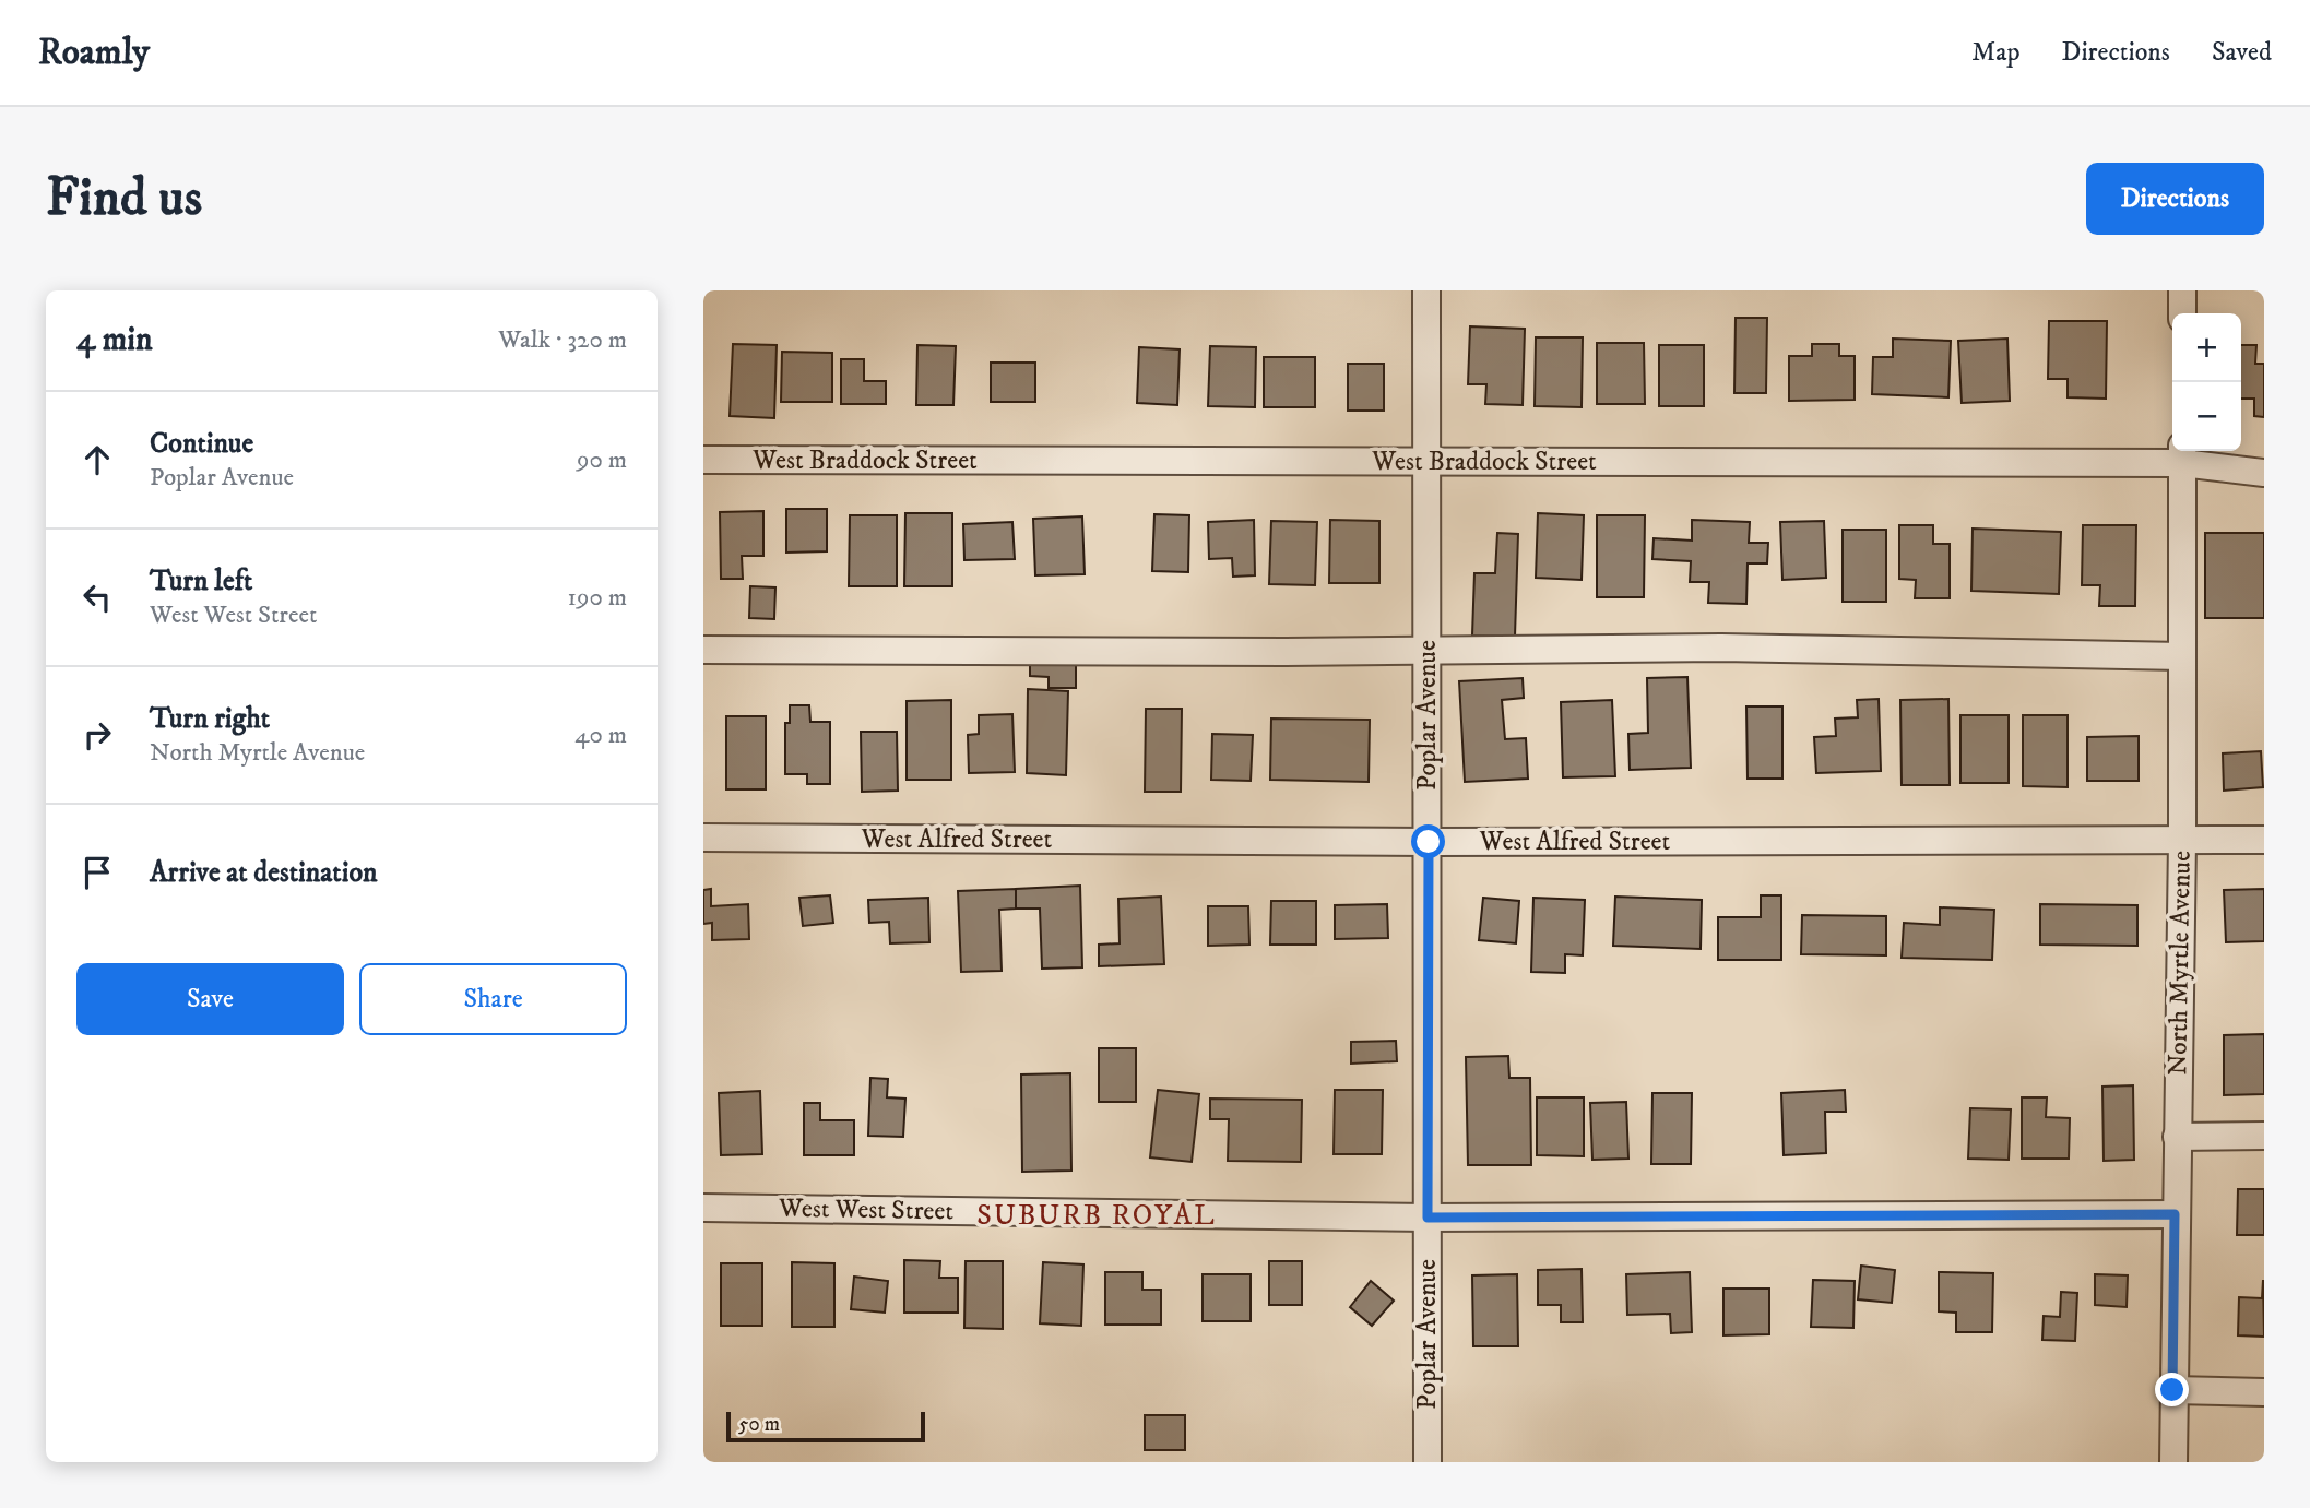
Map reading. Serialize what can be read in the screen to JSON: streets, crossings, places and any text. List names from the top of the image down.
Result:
{
  "streets": {
    "street": [
      "West Braddock Street",
      "Poplar Avenue",
      "West Alfred Street",
      "North Myrtle Avenue",
      "West West Street"
    ]
  },
  "crossings": [
    ["West Braddock Street", "Poplar Avenue"],
    ["West Braddock Street", "North Myrtle Avenue"],
    ["Poplar Avenue", "West Alfred Street"],
    ["Poplar Avenue", "West West Street"],
    ["West Alfred Street", "North Myrtle Avenue"],
    ["North Myrtle Avenue", "West West Street"]
  ],
  "districts": ["SUBURB ROYAL"],
  "scale_bar": "50 m",
  "page": {
    "header": "Roamly",
    "nav": ["Map", "Directions", "Saved"],
    "buttons": [
      "Directions",
      ["Save", "Share"]
    ],
    "title": "Find us",
    "heading": ["4 min", "Walk · 320 m"],
    "map_buttons": ["+", "−"],
    "list": [
      ["Continue", "Poplar Avenue", "90 m"],
      ["Turn left", "West West Street", "190 m"],
      ["Turn right", "North Myrtle Avenue", "40 m"],
      "Arrive at destination"
    ],
    "scale": "50 m"
  }
}
